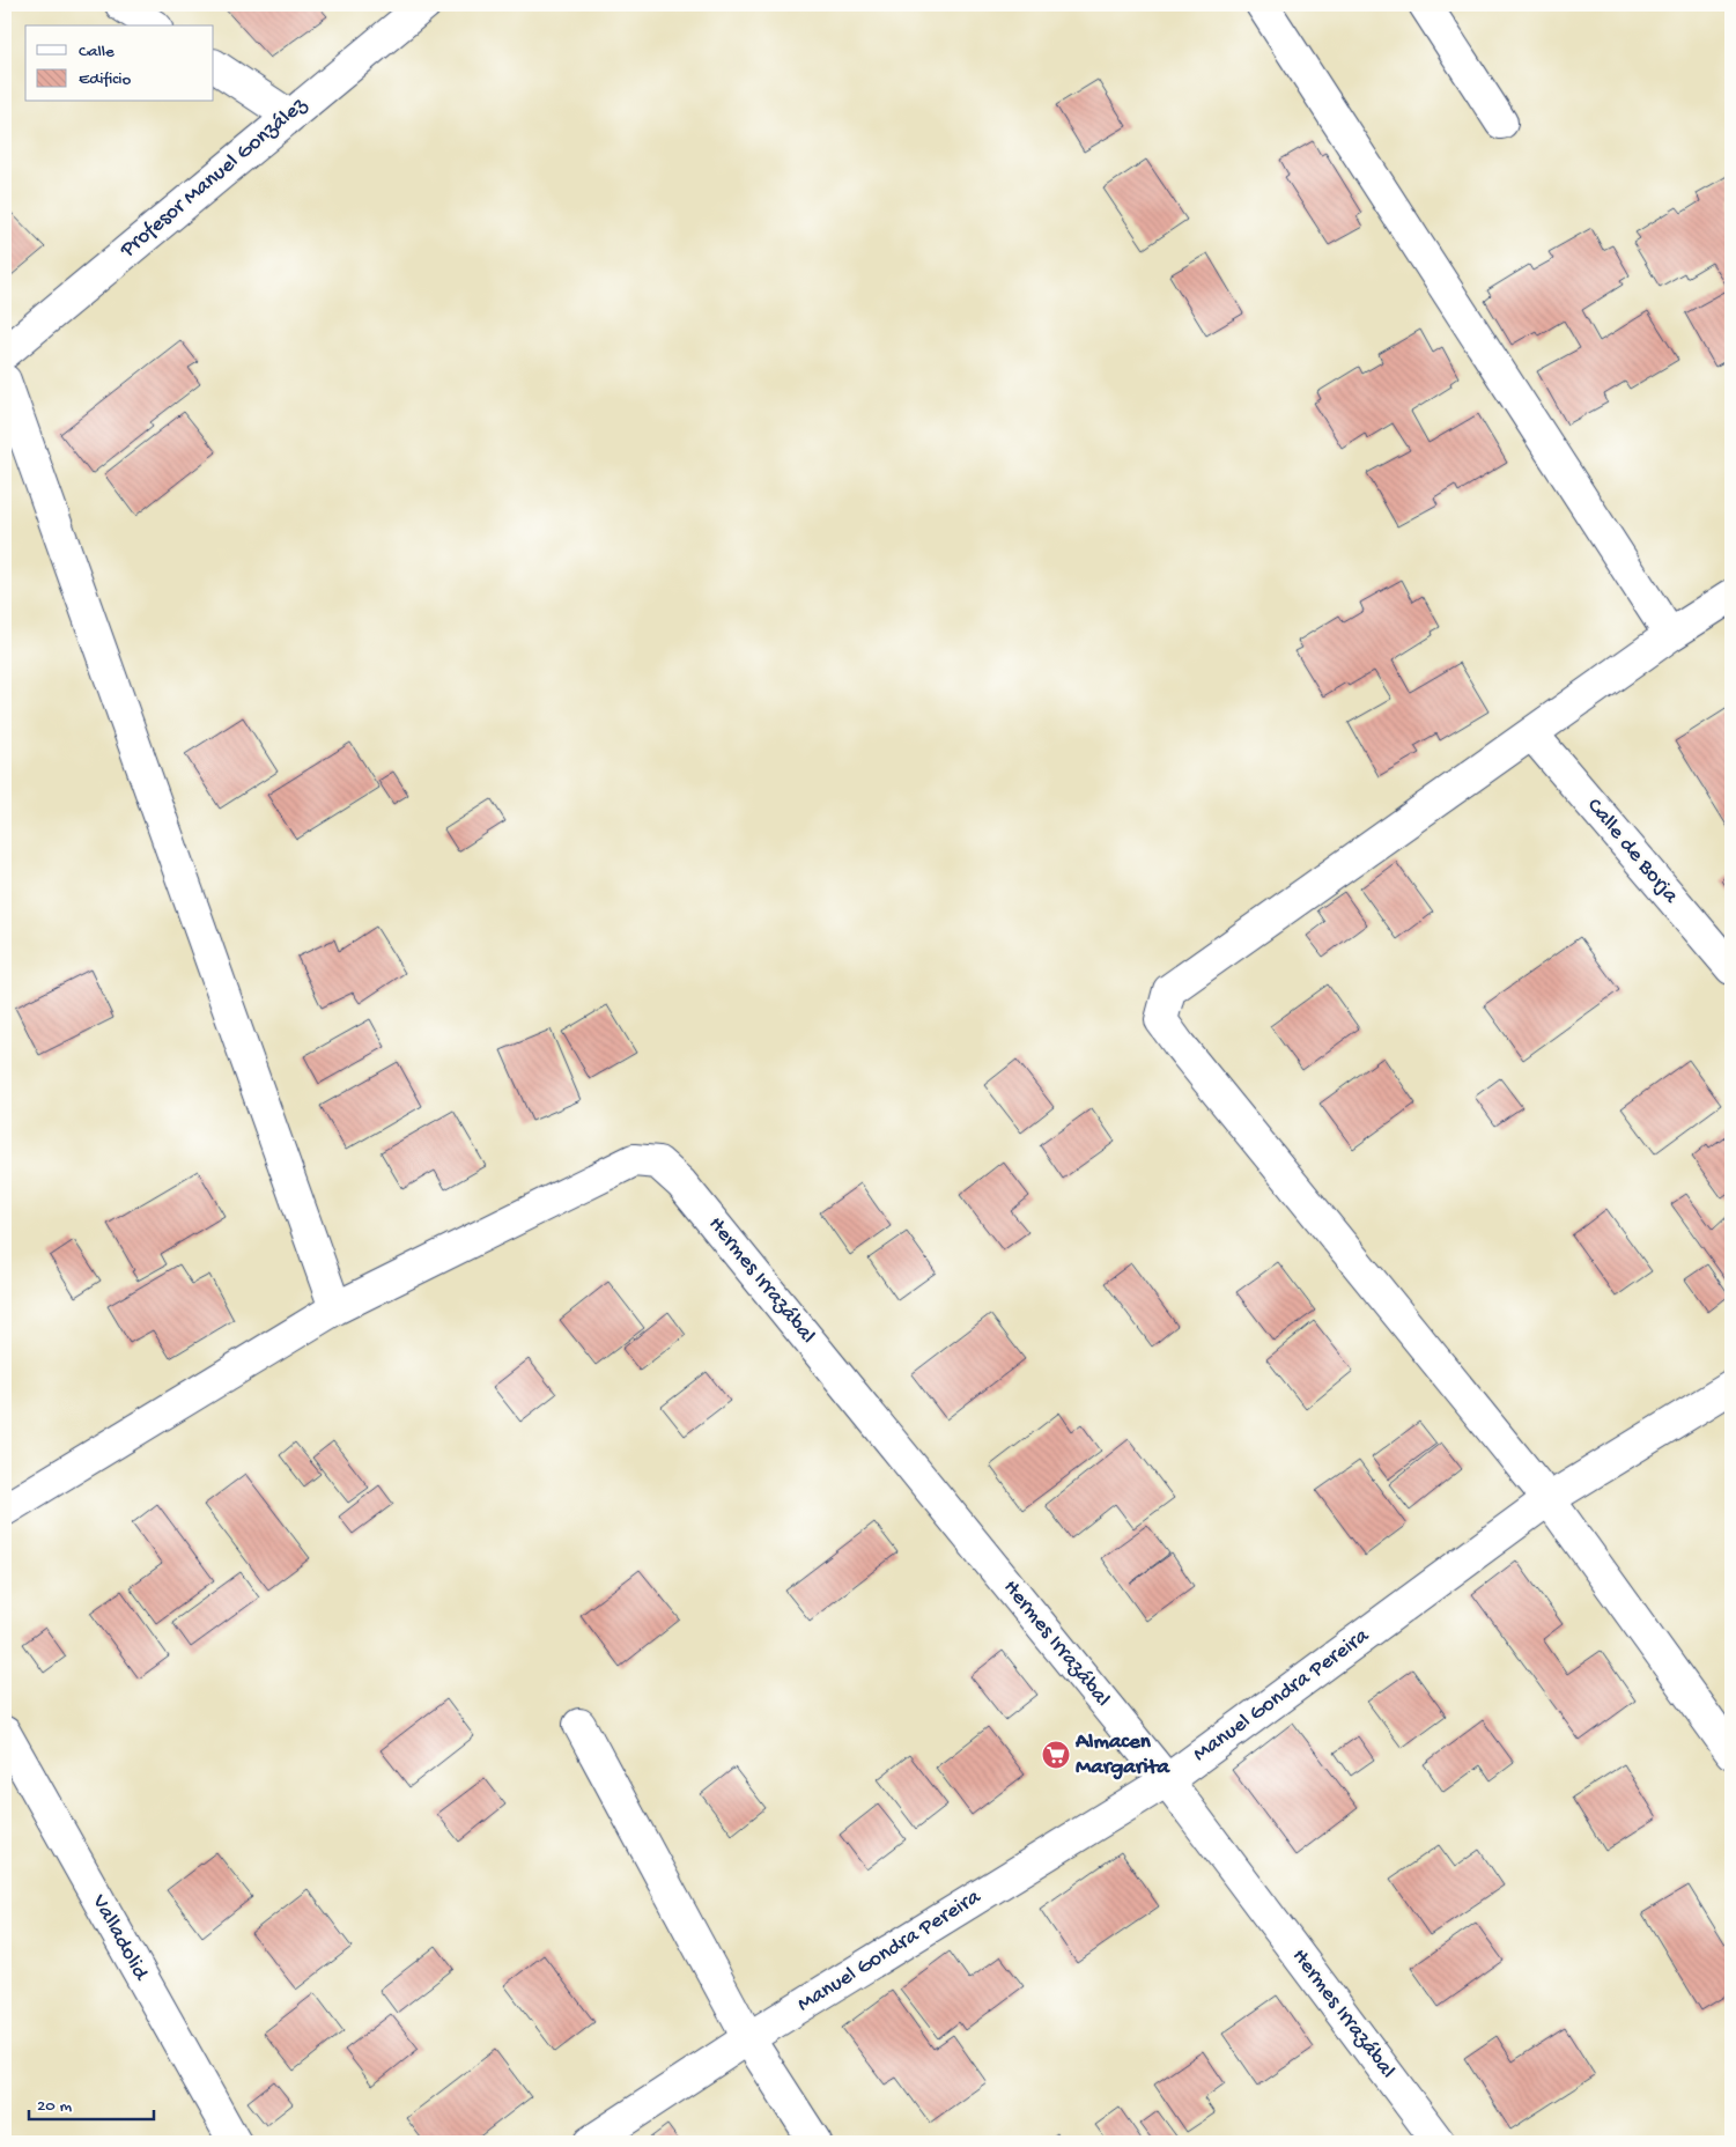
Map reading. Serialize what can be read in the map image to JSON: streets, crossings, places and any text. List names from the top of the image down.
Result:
{
  "streets": {
    "street": [
      "Profesor Manuel González",
      "Calle de Borja",
      "Hermes Irrazábal",
      "Manuel Gondra Pereira",
      "Valladolid"
    ]
  },
  "crossings": [
    ["Hermes Irrazábal", "Manuel Gondra Pereira"]
  ],
  "places": {
    "supermarket": ["Almacen Margarita"]
  },
  "legend": ["Calle", "Edificio"],
  "scale_bar": "20 m"
}
